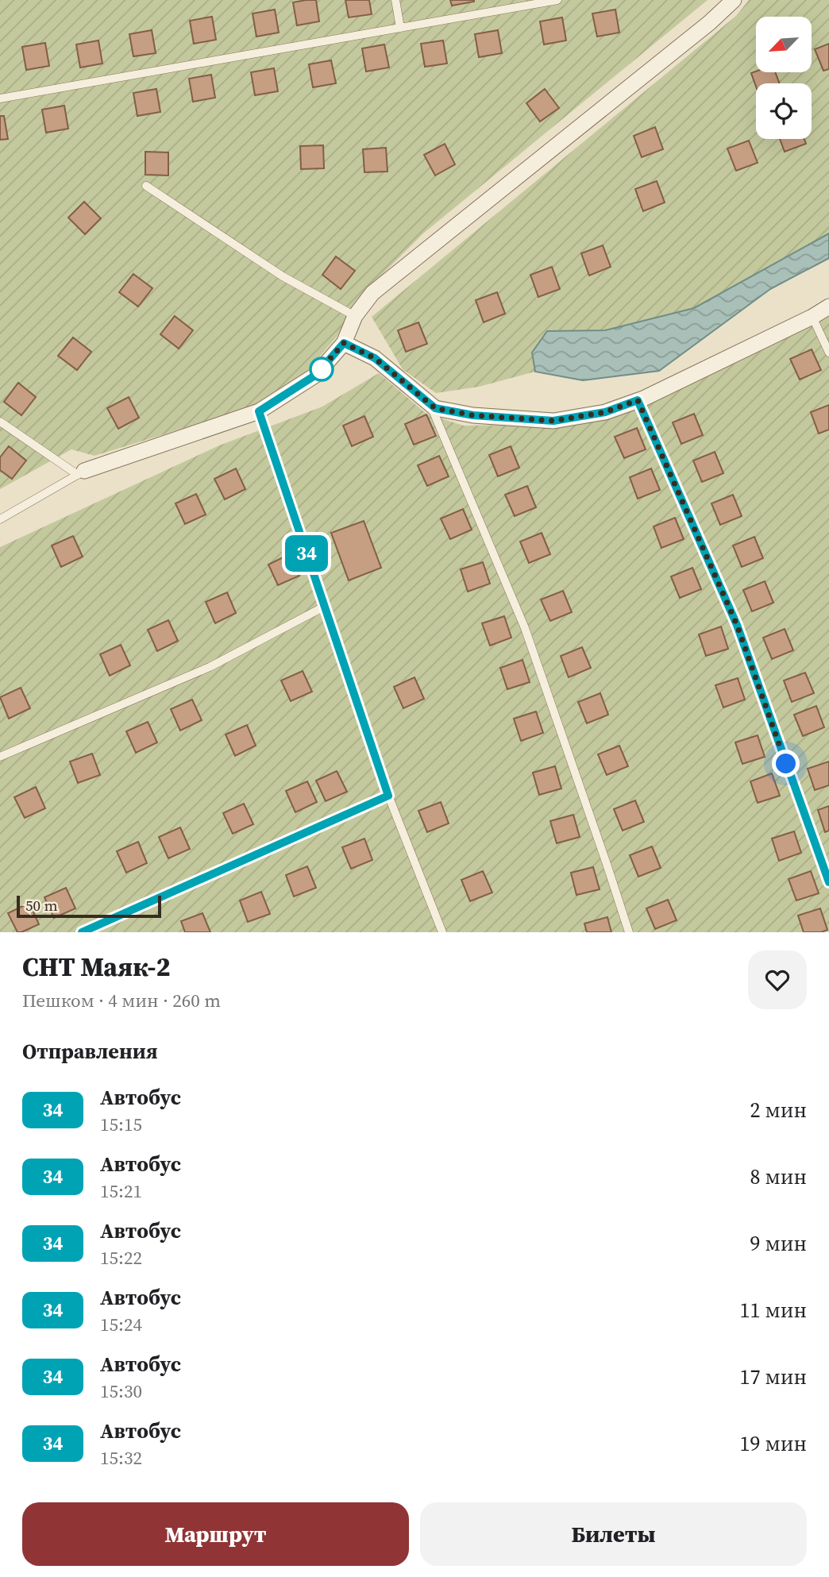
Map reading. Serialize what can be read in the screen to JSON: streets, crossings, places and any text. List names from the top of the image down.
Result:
{
  "lines": ["bus line 34"],
  "scale_bar": "50 m",
  "north": "bottom left",
  "page": {
    "on_map": "34",
    "scale": "50 m",
    "heading": [
      ["СНТ Маяк-2", "Пешком · 4 мин · 260 m"],
      "Отправления"
    ],
    "list": [
      {
        "mark": "34",
        "name": "Автобус",
        "note": "15:15",
        "value": "2 мин"
      },
      {
        "mark": "34",
        "name": "Автобус",
        "note": "15:21",
        "value": "8 мин"
      },
      {
        "mark": "34",
        "name": "Автобус",
        "note": "15:22",
        "value": "9 мин"
      },
      {
        "mark": "34",
        "name": "Автобус",
        "note": "15:24",
        "value": "11 мин"
      },
      {
        "mark": "34",
        "name": "Автобус",
        "note": "15:30",
        "value": "17 мин"
      },
      {
        "mark": "34",
        "name": "Автобус",
        "note": "15:32",
        "value": "19 мин"
      }
    ],
    "buttons": ["Маршрут", "Билеты"]
  }
}
